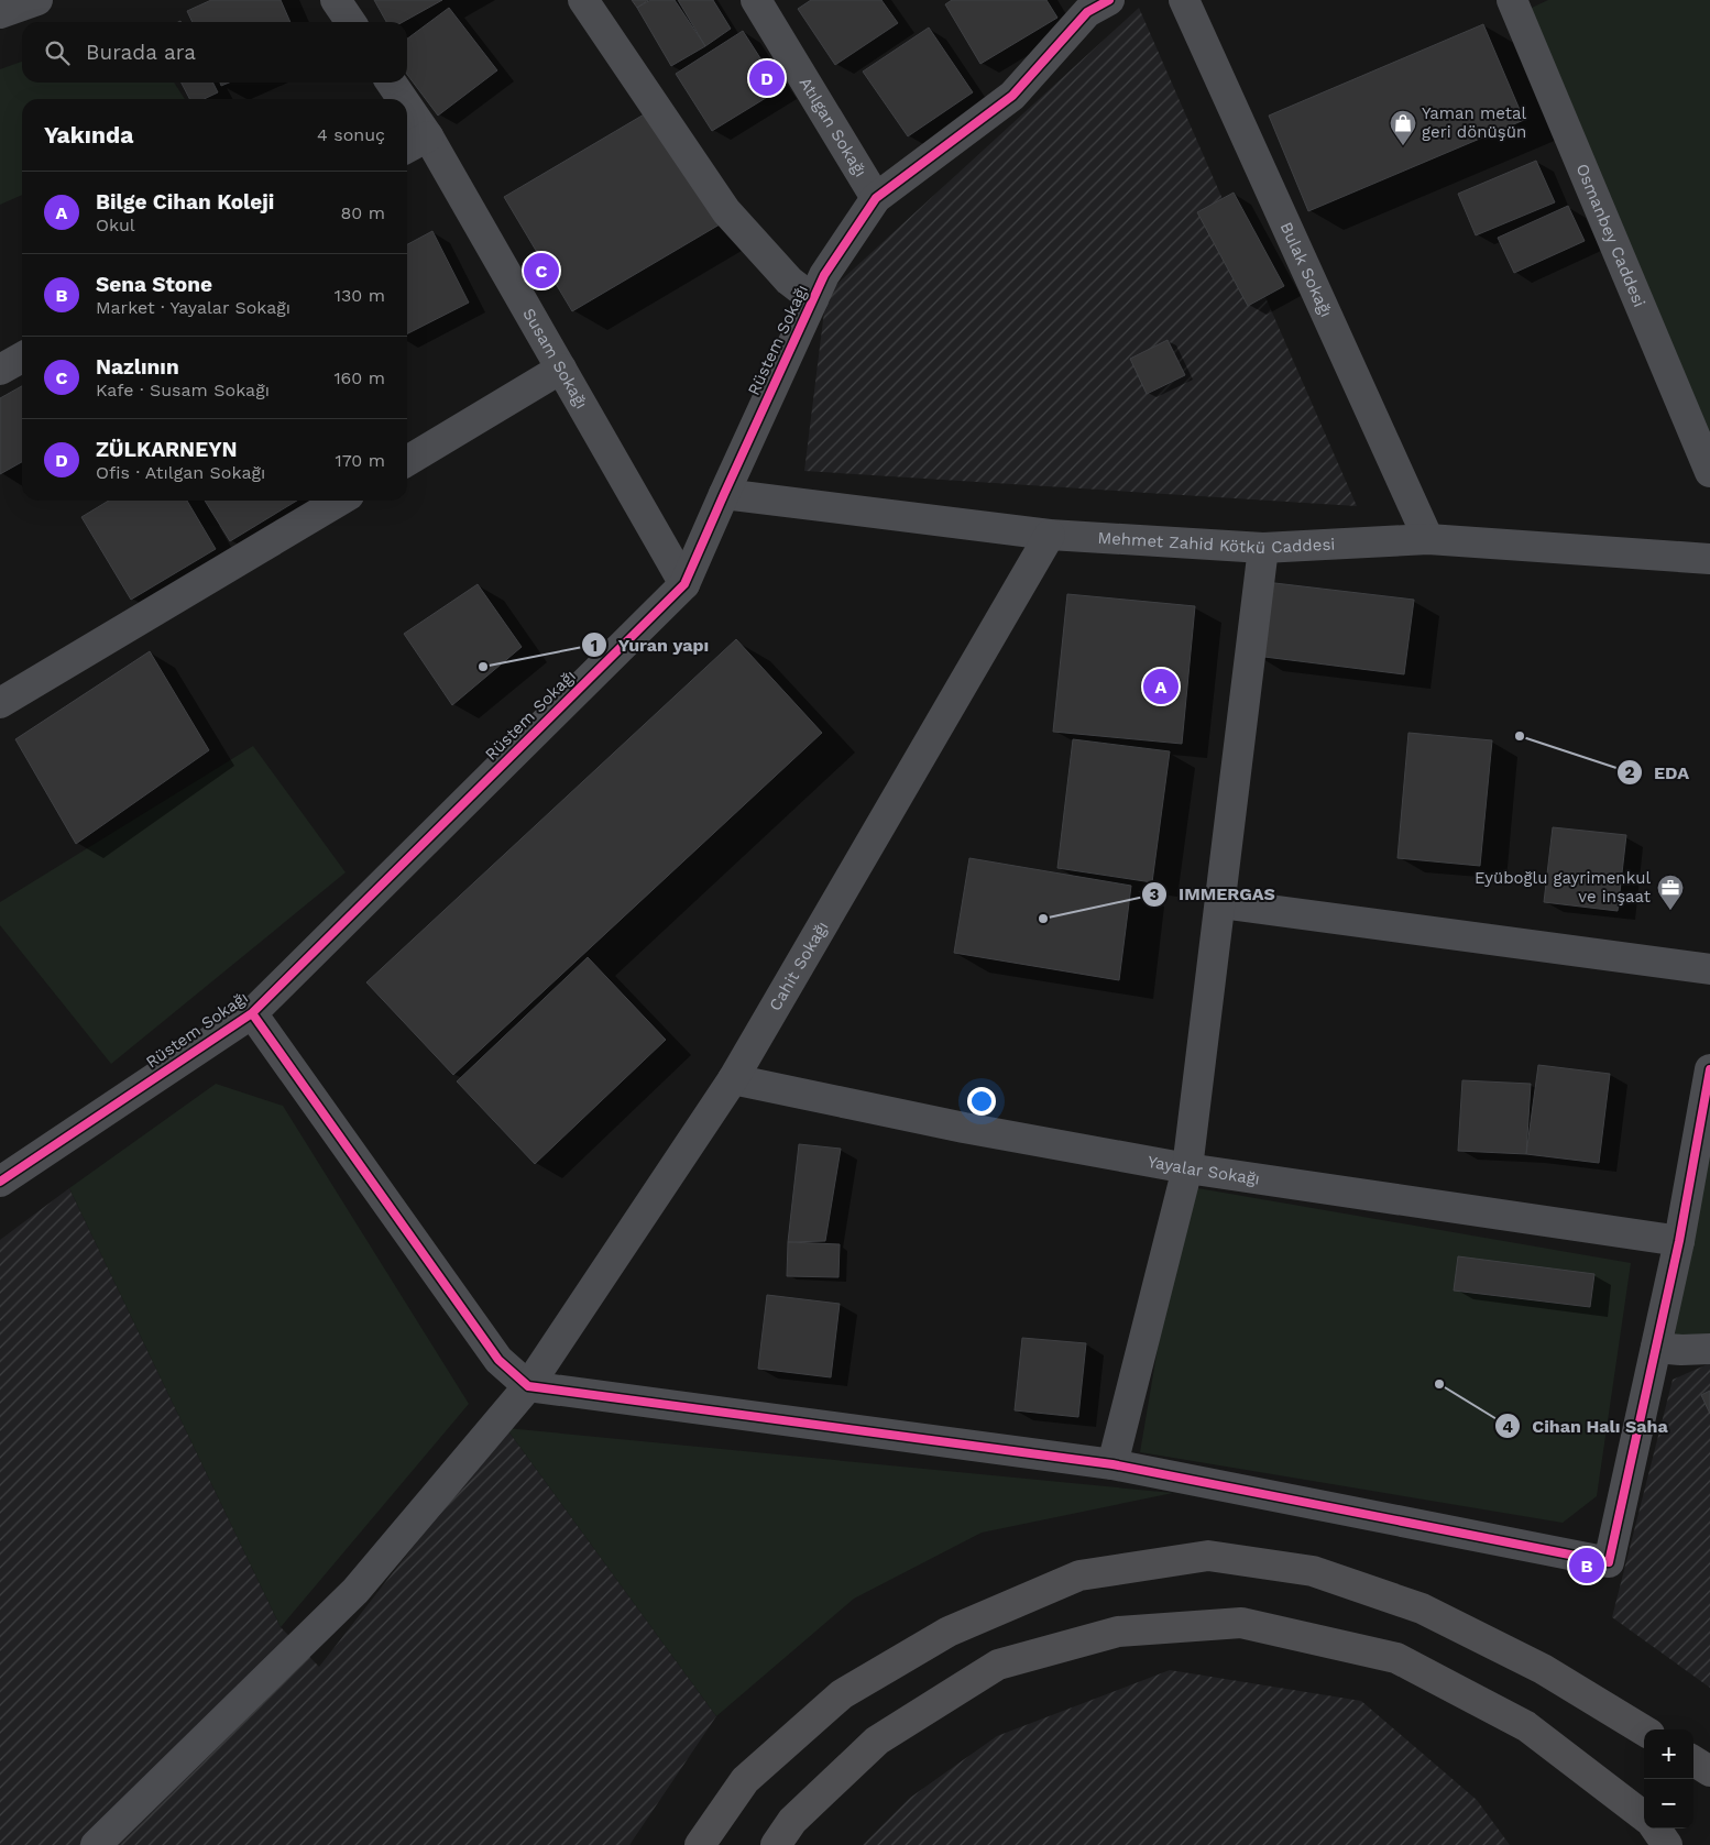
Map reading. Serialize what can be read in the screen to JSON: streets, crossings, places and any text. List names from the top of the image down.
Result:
{
  "streets": {
    "street": [
      "Atılgan Sokağı",
      "Osmanbey Caddesi",
      "Bulak Sokağı",
      "Rüstem Sokağı",
      "Susam Sokağı",
      "Mehmet Zahid Kötkü Caddesi",
      "Cahit Sokağı",
      "Yayalar Sokağı"
    ]
  },
  "crossings": [
    ["Atılgan Sokağı", "Rüstem Sokağı"],
    ["Bulak Sokağı", "Mehmet Zahid Kötkü Caddesi"],
    ["Rüstem Sokağı", "Susam Sokağı"],
    ["Rüstem Sokağı", "Mehmet Zahid Kötkü Caddesi"],
    ["Mehmet Zahid Kötkü Caddesi", "Cahit Sokağı"],
    ["Cahit Sokağı", "Yayalar Sokağı"]
  ],
  "places": {
    "shop": ["Yaman metal geri dönüşün"],
    "other": [
      "Yuran yapı",
      "EDA",
      "IMMERGAS",
      "Cihan Halı Saha"
    ],
    "office": ["Eyüboğlu gayrimenkul ve inşaat"]
  },
  "page": {
    "search": "Burada ara",
    "pins": [
      "D",
      "C",
      "A",
      "B"
    ],
    "heading": ["Yakında", "4 sonuç"],
    "list": [
      {
        "mark": "A",
        "name": "Bilge Cihan Koleji",
        "note": "Okul",
        "value": "80 m"
      },
      {
        "mark": "B",
        "name": "Sena Stone",
        "note": "Market · Yayalar Sokağı",
        "value": "130 m"
      },
      {
        "mark": "C",
        "name": "Nazlının",
        "note": "Kafe · Susam Sokağı",
        "value": "160 m"
      },
      {
        "mark": "D",
        "name": "ZÜLKARNEYN",
        "note": "Ofis · Atılgan Sokağı",
        "value": "170 m"
      }
    ],
    "map_buttons": ["+", "−"]
  }
}
